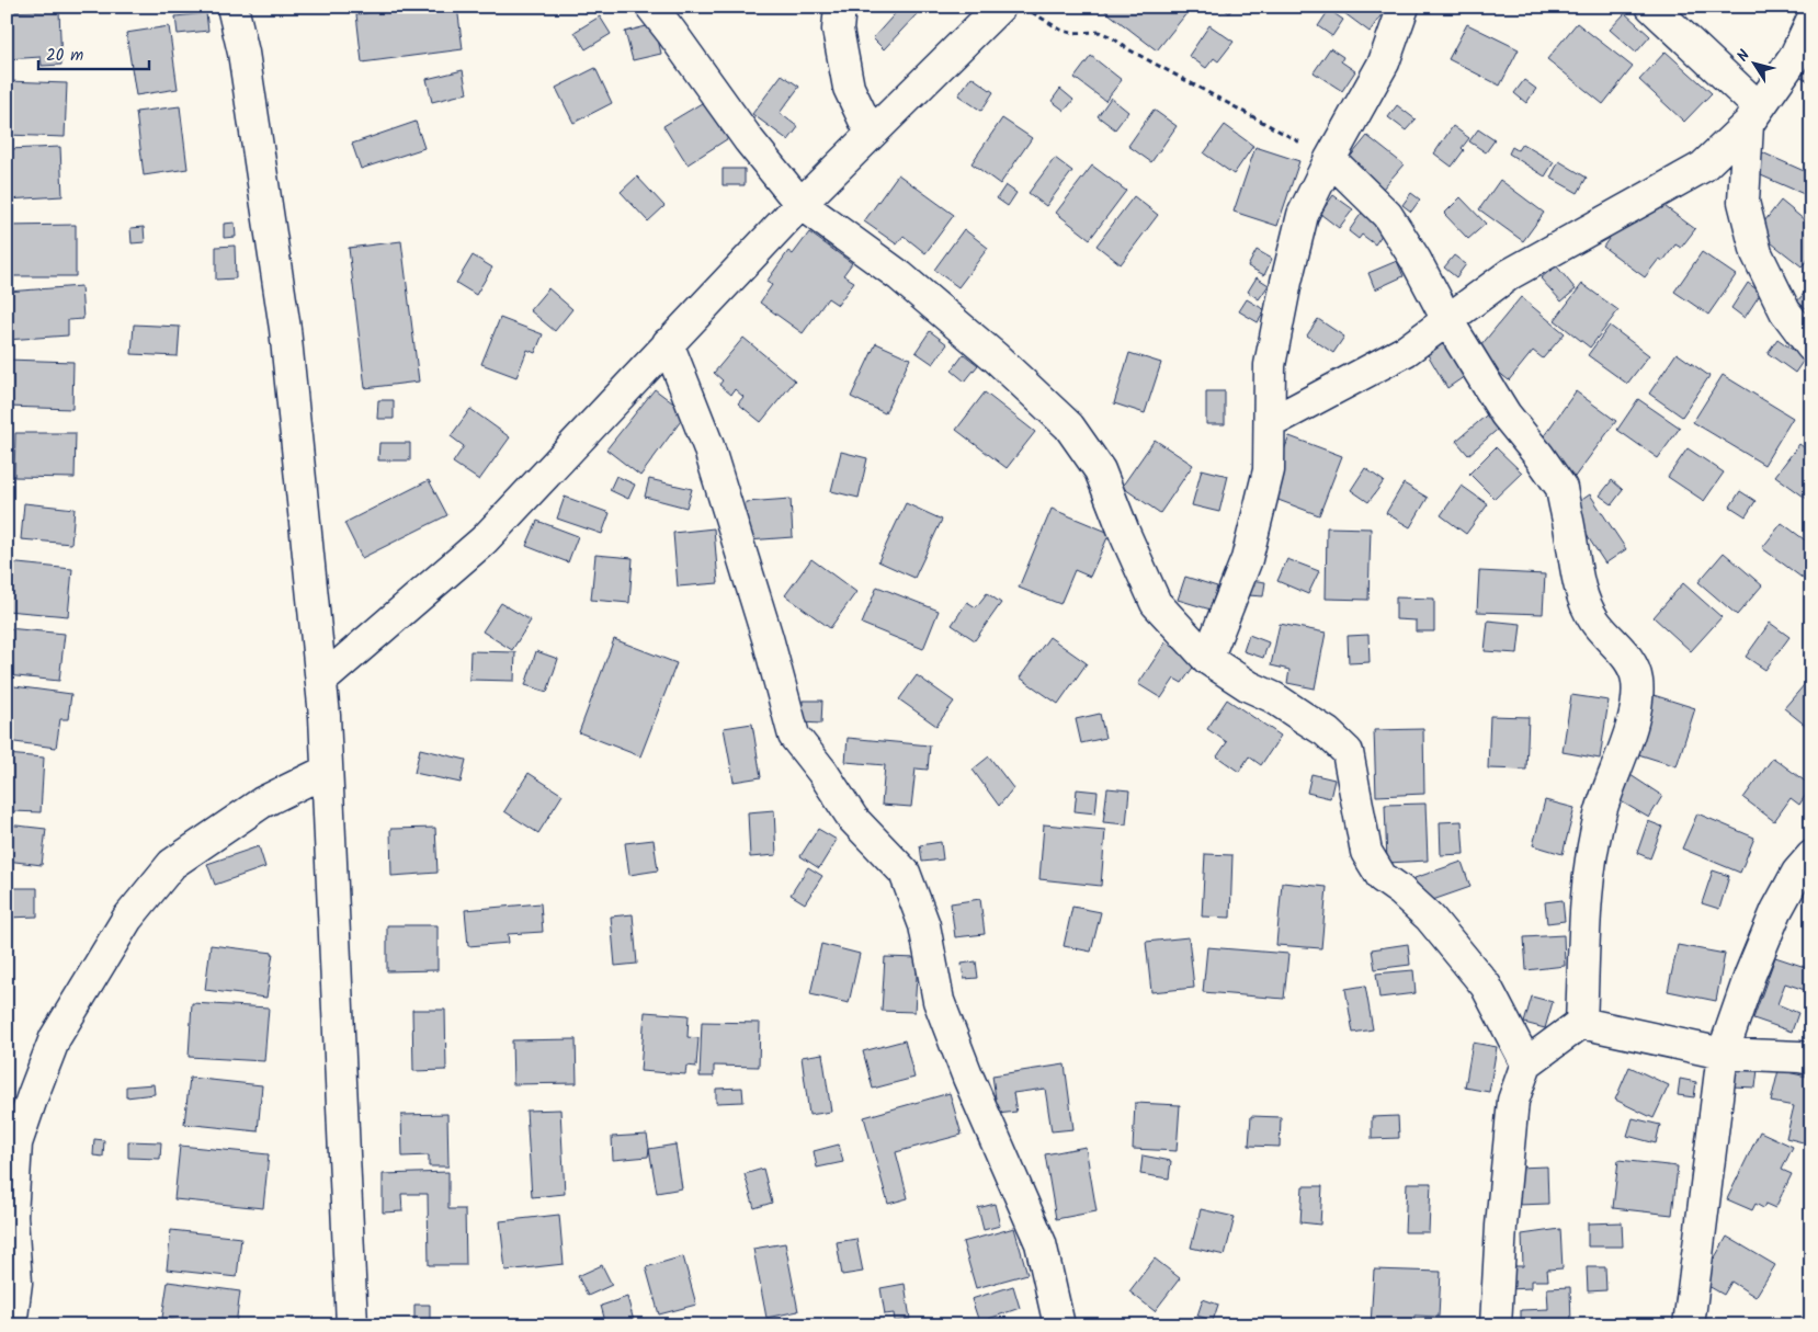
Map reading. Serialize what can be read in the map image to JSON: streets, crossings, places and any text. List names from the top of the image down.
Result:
{
  "scale_bar": "20 m",
  "north": "top left"
}
